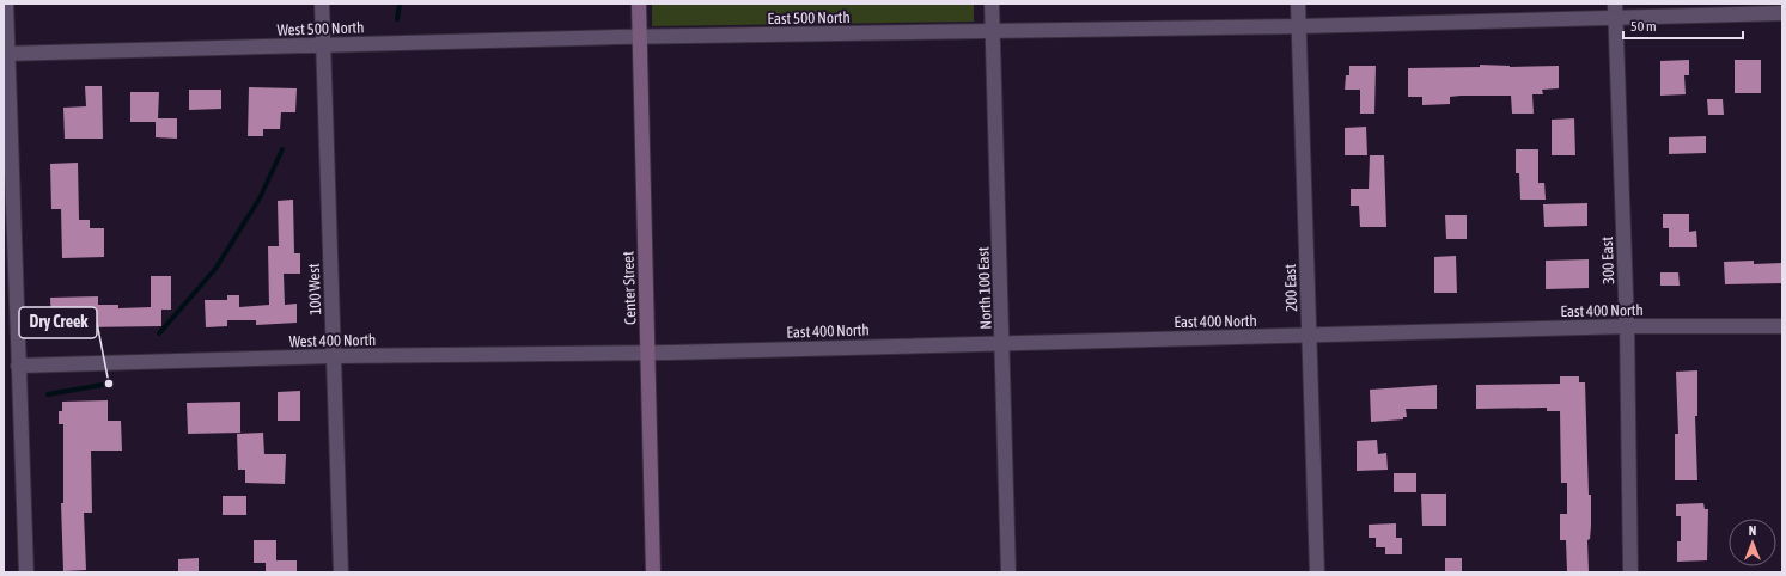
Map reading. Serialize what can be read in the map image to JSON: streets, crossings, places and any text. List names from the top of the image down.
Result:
{
  "streets": {
    "street": [
      "East 500 North",
      "West 500 North",
      "300 East",
      "Center Street",
      "North 100 East",
      "200 East",
      "100 West",
      "East 400 North",
      "West 400 North"
    ]
  },
  "crossings": [
    ["East 500 North", "West 500 North"],
    ["East 500 North", "300 East"],
    ["East 500 North", "Center Street"],
    ["East 500 North", "North 100 East"],
    ["East 500 North", "200 East"],
    ["West 500 North", "Center Street"],
    ["West 500 North", "100 West"],
    ["300 East", "East 400 North"],
    ["Center Street", "East 400 North"],
    ["Center Street", "West 400 North"],
    ["North 100 East", "East 400 North"],
    ["200 East", "East 400 North"],
    ["100 West", "West 400 North"],
    ["East 400 North", "West 400 North"]
  ],
  "places": ["Dry Creek"],
  "scale_bar": "50 m",
  "north": "top"
}
